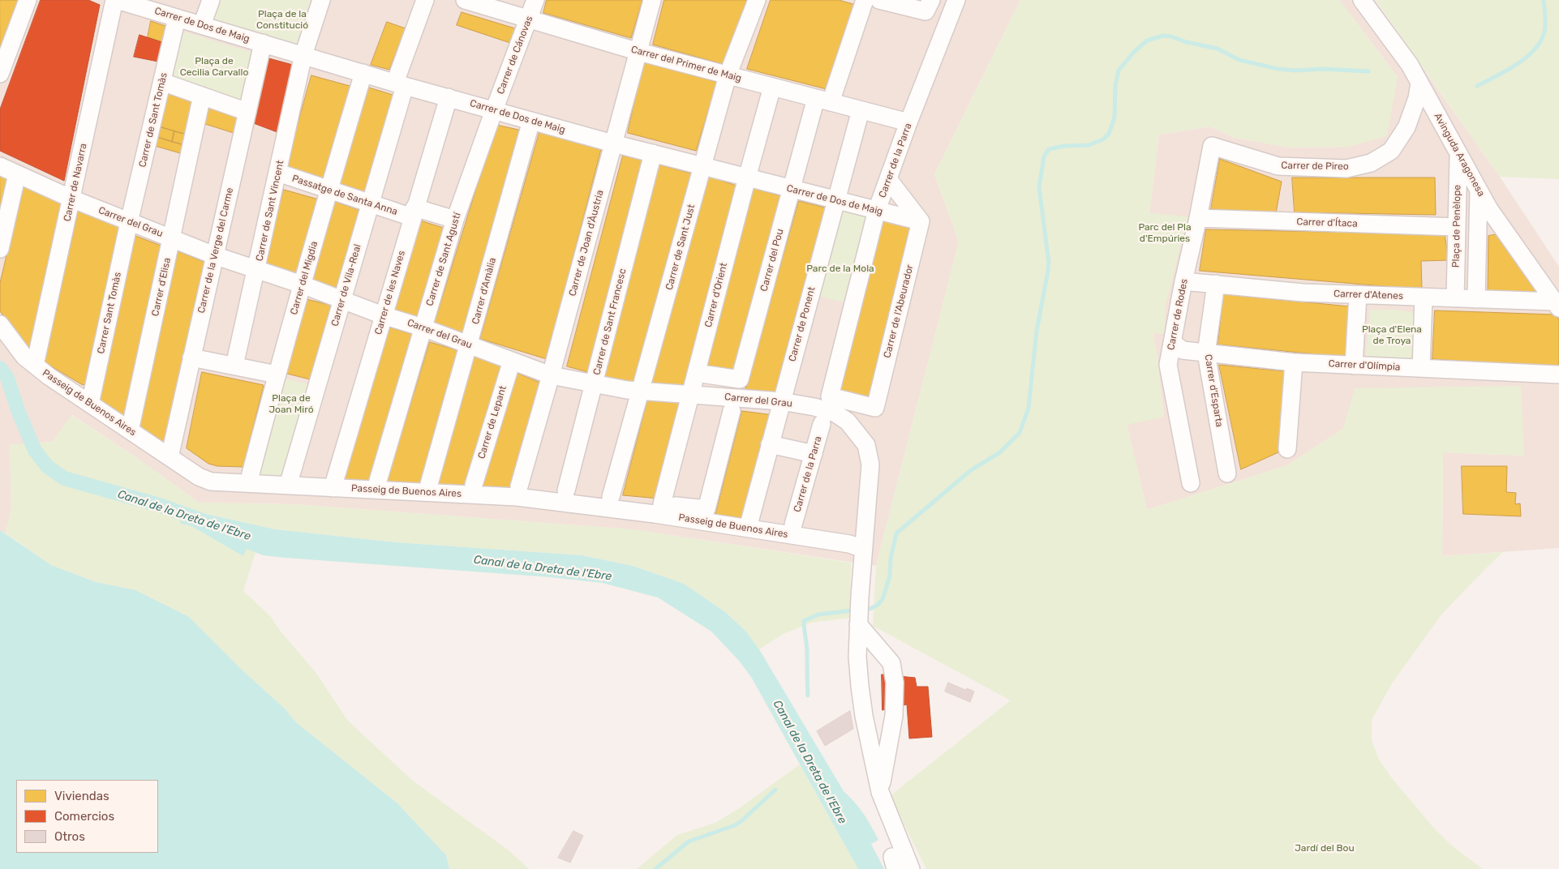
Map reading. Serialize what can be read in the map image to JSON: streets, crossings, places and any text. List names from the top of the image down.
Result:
{
  "streets": {
    "street": [
      "Carrer de Dos de Maig",
      "Carrer de Cánovas",
      "Carrer del Primer de Maig",
      "Carrer de Sant Tomàs",
      "Avinguda Aragonesa",
      "Carrer de la Parra",
      "Carrer de Pireo",
      "Carrer de Navarra",
      "Passatge de Santa Anna",
      "Carrer de Sant Vincent",
      "Carrer del Grau",
      "Carrer d'Ítaca",
      "Plaça de Penèlope",
      "Carrer de Joan d'Àustria",
      "Carrer de Sant Just",
      "Carrer de la Verge del Carme",
      "Carrer de Sant Agustí",
      "Carrer del Pou",
      "Carrer del Migdia",
      "Carrer de Vila-Real",
      "Carrer d'Elisa",
      "Carrer d'Amàlia",
      "Carrer de les Naves",
      "Carrer d'Orient",
      "Carrer d'Atenes",
      "Carrer de l'Abeurador",
      "Carrer Sant Tomàs",
      "Carrer de Rodes",
      "Carrer de Sant Francesc",
      "Carrer de Ponent",
      "Carrer d'Olímpia",
      "Carrer d'Esparta",
      "Passeig de Buenos Aires",
      "Carrer de Lepant"
    ]
  },
  "crossings": [
    ["Carrer de Dos de Maig", "Carrer de Cánovas"],
    ["Carrer de Dos de Maig", "Carrer de Sant Tomàs"],
    ["Carrer de Dos de Maig", "Carrer de la Parra"],
    ["Carrer de Dos de Maig", "Carrer de Navarra"],
    ["Carrer de Dos de Maig", "Carrer de Sant Vincent"],
    ["Carrer de Dos de Maig", "Carrer de Joan d'Àustria"],
    ["Carrer de Dos de Maig", "Carrer de Sant Just"],
    ["Carrer de Dos de Maig", "Carrer de la Verge del Carme"],
    ["Carrer de Dos de Maig", "Carrer de Sant Agustí"],
    ["Carrer de Dos de Maig", "Carrer del Pou"],
    ["Carrer de Dos de Maig", "Carrer del Migdia"],
    ["Carrer de Dos de Maig", "Carrer de Vila-Real"],
    ["Carrer de Dos de Maig", "Carrer d'Amàlia"],
    ["Carrer de Dos de Maig", "Carrer de les Naves"],
    ["Carrer de Dos de Maig", "Carrer d'Orient"],
    ["Carrer de Dos de Maig", "Carrer de l'Abeurador"],
    ["Carrer de Dos de Maig", "Carrer de Sant Francesc"],
    ["Carrer de Dos de Maig", "Carrer de Ponent"],
    ["Carrer de Cánovas", "Carrer del Primer de Maig"],
    ["Carrer de Cánovas", "Carrer de Sant Agustí"],
    ["Carrer del Primer de Maig", "Carrer de la Parra"],
    ["Carrer del Primer de Maig", "Carrer de Joan d'Àustria"],
    ["Carrer del Primer de Maig", "Carrer de Sant Just"],
    ["Carrer del Primer de Maig", "Carrer del Pou"],
    ["Carrer del Primer de Maig", "Carrer d'Orient"],
    ["Carrer del Primer de Maig", "Carrer de Ponent"],
    ["Carrer de Sant Tomàs", "Carrer del Grau"],
    ["Carrer de Sant Tomàs", "Carrer Sant Tomàs"],
    ["Avinguda Aragonesa", "Carrer de Pireo"],
    ["Avinguda Aragonesa", "Plaça de Penèlope"],
    ["Avinguda Aragonesa", "Carrer d'Atenes"],
    ["Carrer de la Parra", "Carrer de l'Abeurador"],
    ["Carrer de Pireo", "Carrer de Rodes"],
    ["Carrer de Navarra", "Carrer del Grau"],
    ["Carrer de Navarra", "Passeig de Buenos Aires"],
    ["Passatge de Santa Anna", "Carrer de Sant Vincent"],
    ["Passatge de Santa Anna", "Carrer de Sant Agustí"],
    ["Passatge de Santa Anna", "Carrer del Migdia"],
    ["Passatge de Santa Anna", "Carrer de Vila-Real"],
    ["Passatge de Santa Anna", "Carrer de les Naves"],
    ["Carrer de Sant Vincent", "Carrer del Grau"],
    ["Carrer del Grau", "Carrer de Joan d'Àustria"],
    ["Carrer del Grau", "Carrer de Sant Just"],
    ["Carrer del Grau", "Carrer de la Verge del Carme"],
    ["Carrer del Grau", "Carrer de Sant Agustí"],
    ["Carrer del Grau", "Carrer del Migdia"],
    ["Carrer del Grau", "Carrer de Vila-Real"],
    ["Carrer del Grau", "Carrer d'Elisa"],
    ["Carrer del Grau", "Carrer d'Amàlia"],
    ["Carrer del Grau", "Carrer de les Naves"],
    ["Carrer del Grau", "Carrer d'Orient"],
    ["Carrer del Grau", "Carrer Sant Tomàs"],
    ["Carrer del Grau", "Carrer de Sant Francesc"],
    ["Carrer del Grau", "Carrer de Ponent"],
    ["Carrer del Grau", "Passeig de Buenos Aires"],
    ["Carrer del Grau", "Carrer de Lepant"],
    ["Carrer d'Ítaca", "Plaça de Penèlope"],
    ["Carrer d'Ítaca", "Carrer de Rodes"],
    ["Plaça de Penèlope", "Carrer d'Atenes"],
    ["Carrer de la Verge del Carme", "Passeig de Buenos Aires"],
    ["Carrer del Pou", "Carrer d'Orient"],
    ["Carrer del Migdia", "Passeig de Buenos Aires"],
    ["Carrer de Vila-Real", "Passeig de Buenos Aires"],
    ["Carrer d'Elisa", "Passeig de Buenos Aires"],
    ["Carrer de les Naves", "Passeig de Buenos Aires"],
    ["Carrer d'Orient", "Passeig de Buenos Aires"],
    ["Carrer d'Atenes", "Carrer de Rodes"],
    ["Carrer d'Atenes", "Carrer d'Esparta"],
    ["Carrer Sant Tomàs", "Passeig de Buenos Aires"],
    ["Carrer de Rodes", "Carrer d'Olímpia"],
    ["Carrer de Ponent", "Passeig de Buenos Aires"],
    ["Carrer d'Olímpia", "Carrer d'Esparta"]
  ],
  "water": ["Canal de la Dreta de l'Ebre"],
  "parks": [
    "Plaça de la Constitució",
    "Plaça de Cecilia Carvallo",
    "Parc del Pla d'Empúries",
    "Parc de la Mola",
    "Plaça d'Elena de Troya",
    "Plaça de Joan Miró",
    "Jardí del Bou"
  ],
  "legend": ["Viviendas", "Comercios", "Otros"]
}
